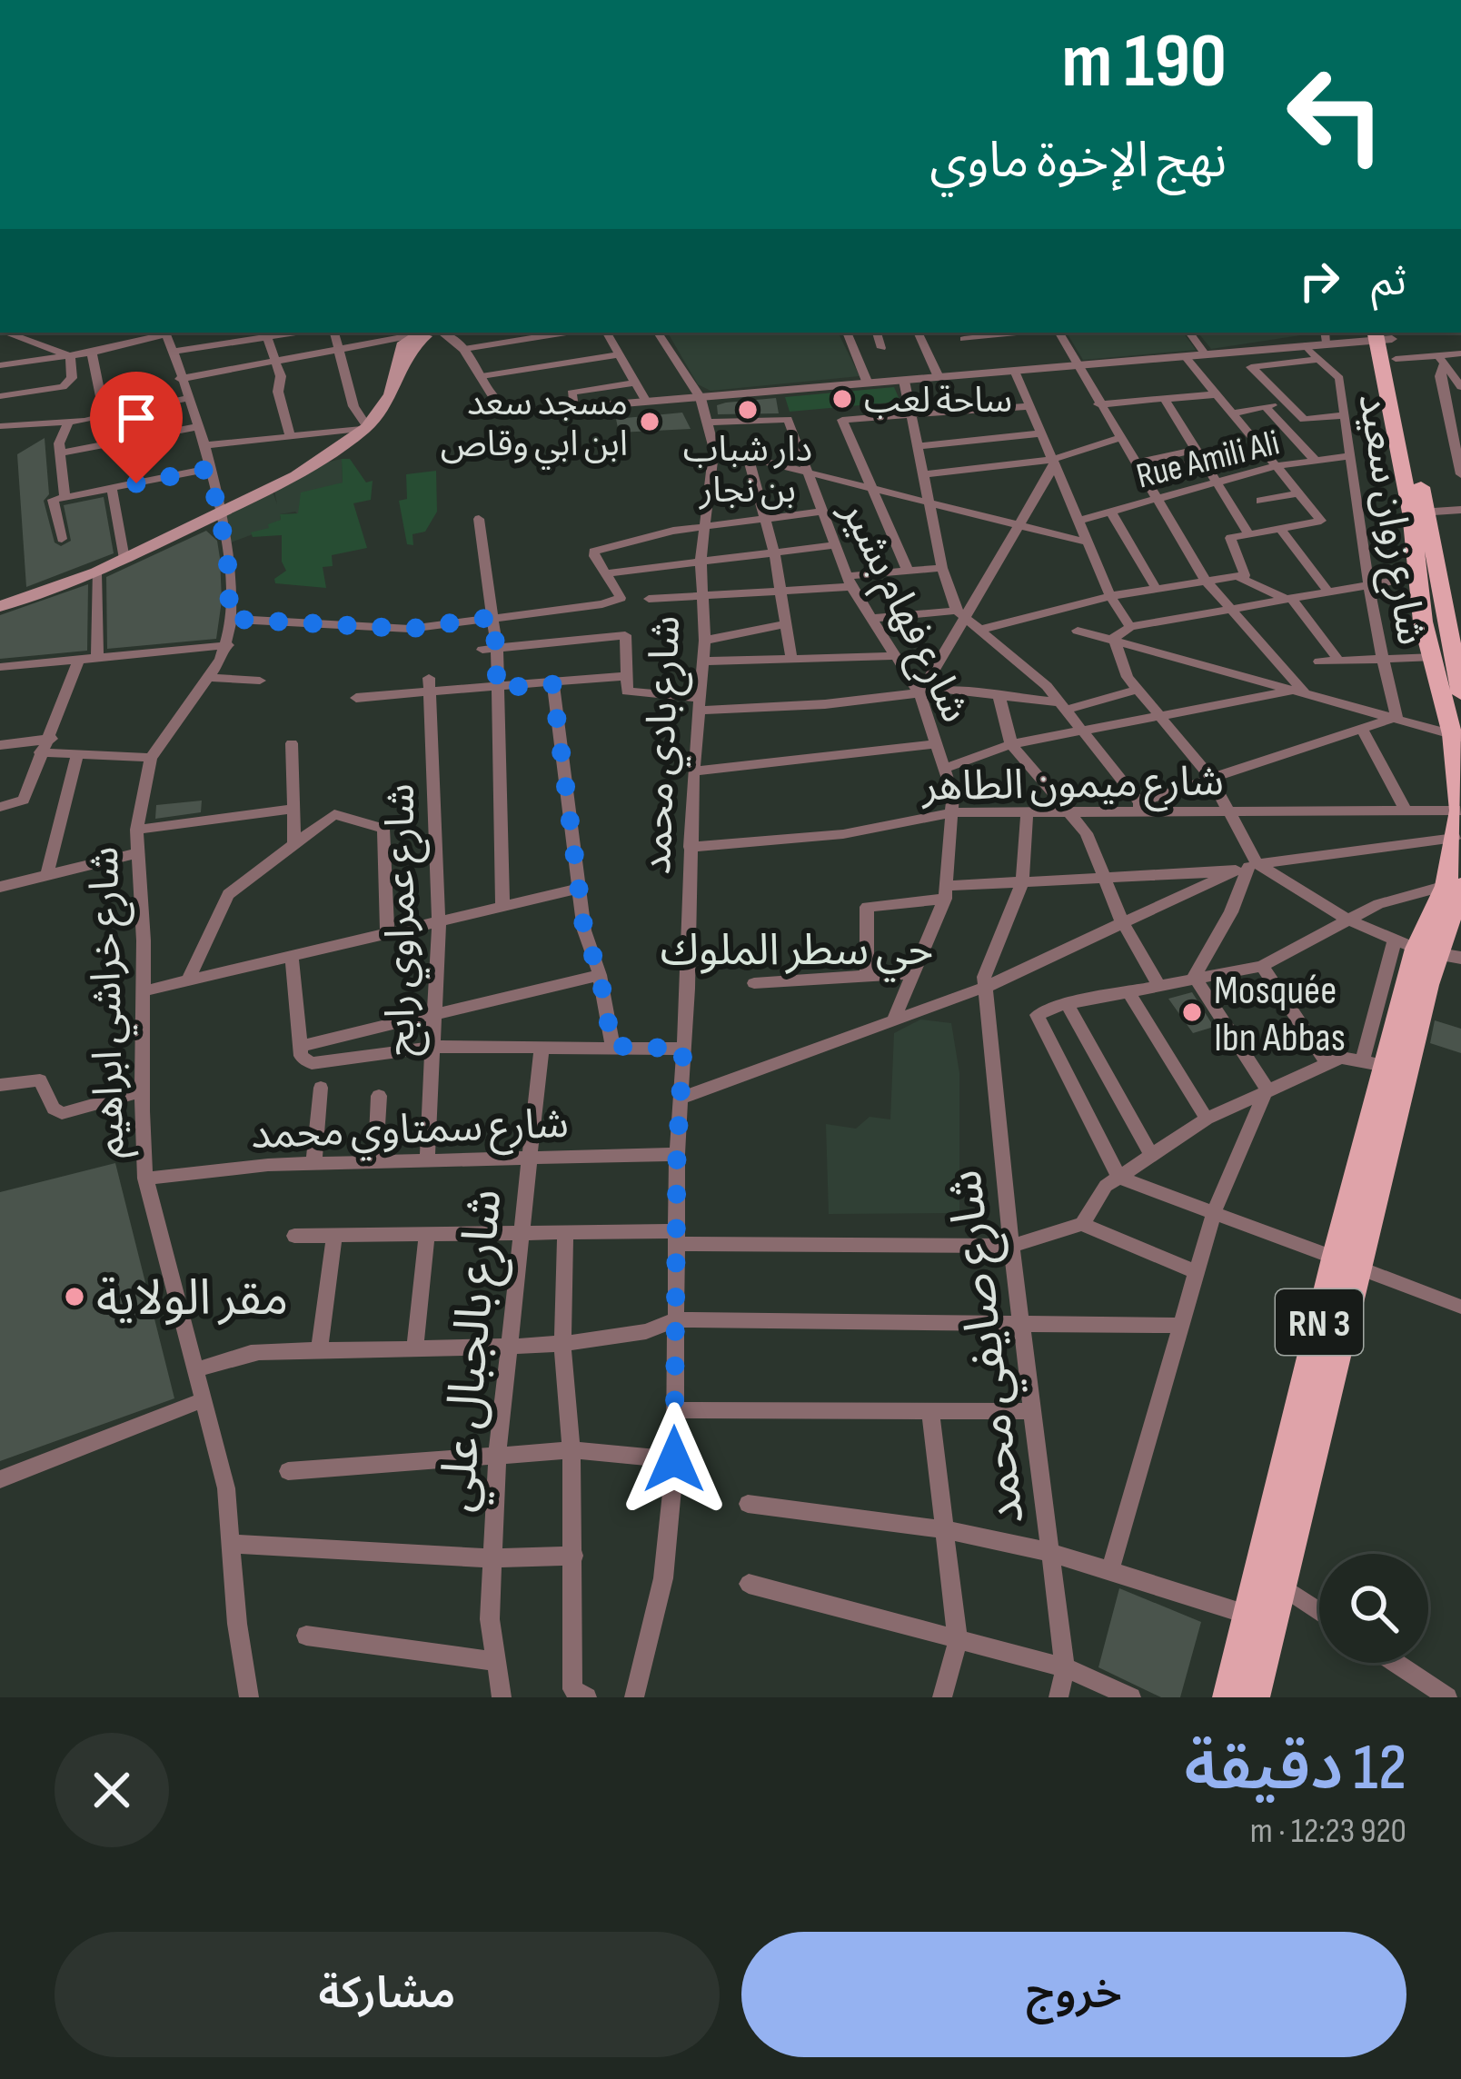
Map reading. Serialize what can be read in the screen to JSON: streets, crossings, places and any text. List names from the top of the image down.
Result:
{
  "streets": {
    "main road": ["RN 3"],
    "street": [
      "Rue Amili Ali",
      "شارع زوان سعيد",
      "شارع فهام بشير",
      "شارع بادي محمد",
      "شارع ميمون الطاهر",
      "شارع عمراوي رابح",
      "شارع خراشي ابراهيم",
      "شارع سمتاوي محمد",
      "شارع صايفي محمد",
      "شارع بالجبال علي"
    ]
  },
  "crossings": [
    ["Rue Amili Ali", "شارع زوان سعيد"],
    ["شارع فهام بشير", "شارع بادي محمد"],
    ["شارع فهام بشير", "شارع ميمون الطاهر"],
    ["شارع بادي محمد", "شارع ميمون الطاهر"],
    ["شارع بادي محمد", "شارع سمتاوي محمد"],
    ["شارع ميمون الطاهر", "RN 3"],
    ["شارع عمراوي رابح", "شارع سمتاوي محمد"],
    ["شارع خراشي ابراهيم", "شارع سمتاوي محمد"],
    ["شارع سمتاوي محمد", "شارع بالجبال علي"]
  ],
  "districts": ["حي سطر الملوك"],
  "places": [
    "ساحة لعب",
    "دار شباب بن نجار",
    "مسجد سعد ابن ابي وقاص",
    "Mosquée Ibn Abbas",
    "مقر الولاية"
  ],
  "page": {
    "turn": ["190 m", "نهج الإخوة ماوي"],
    "then": "ثم",
    "heading": ["12 دقيقة", "920 m · 12:23"],
    "buttons": ["خروج", "مشاركة"]
  }
}
